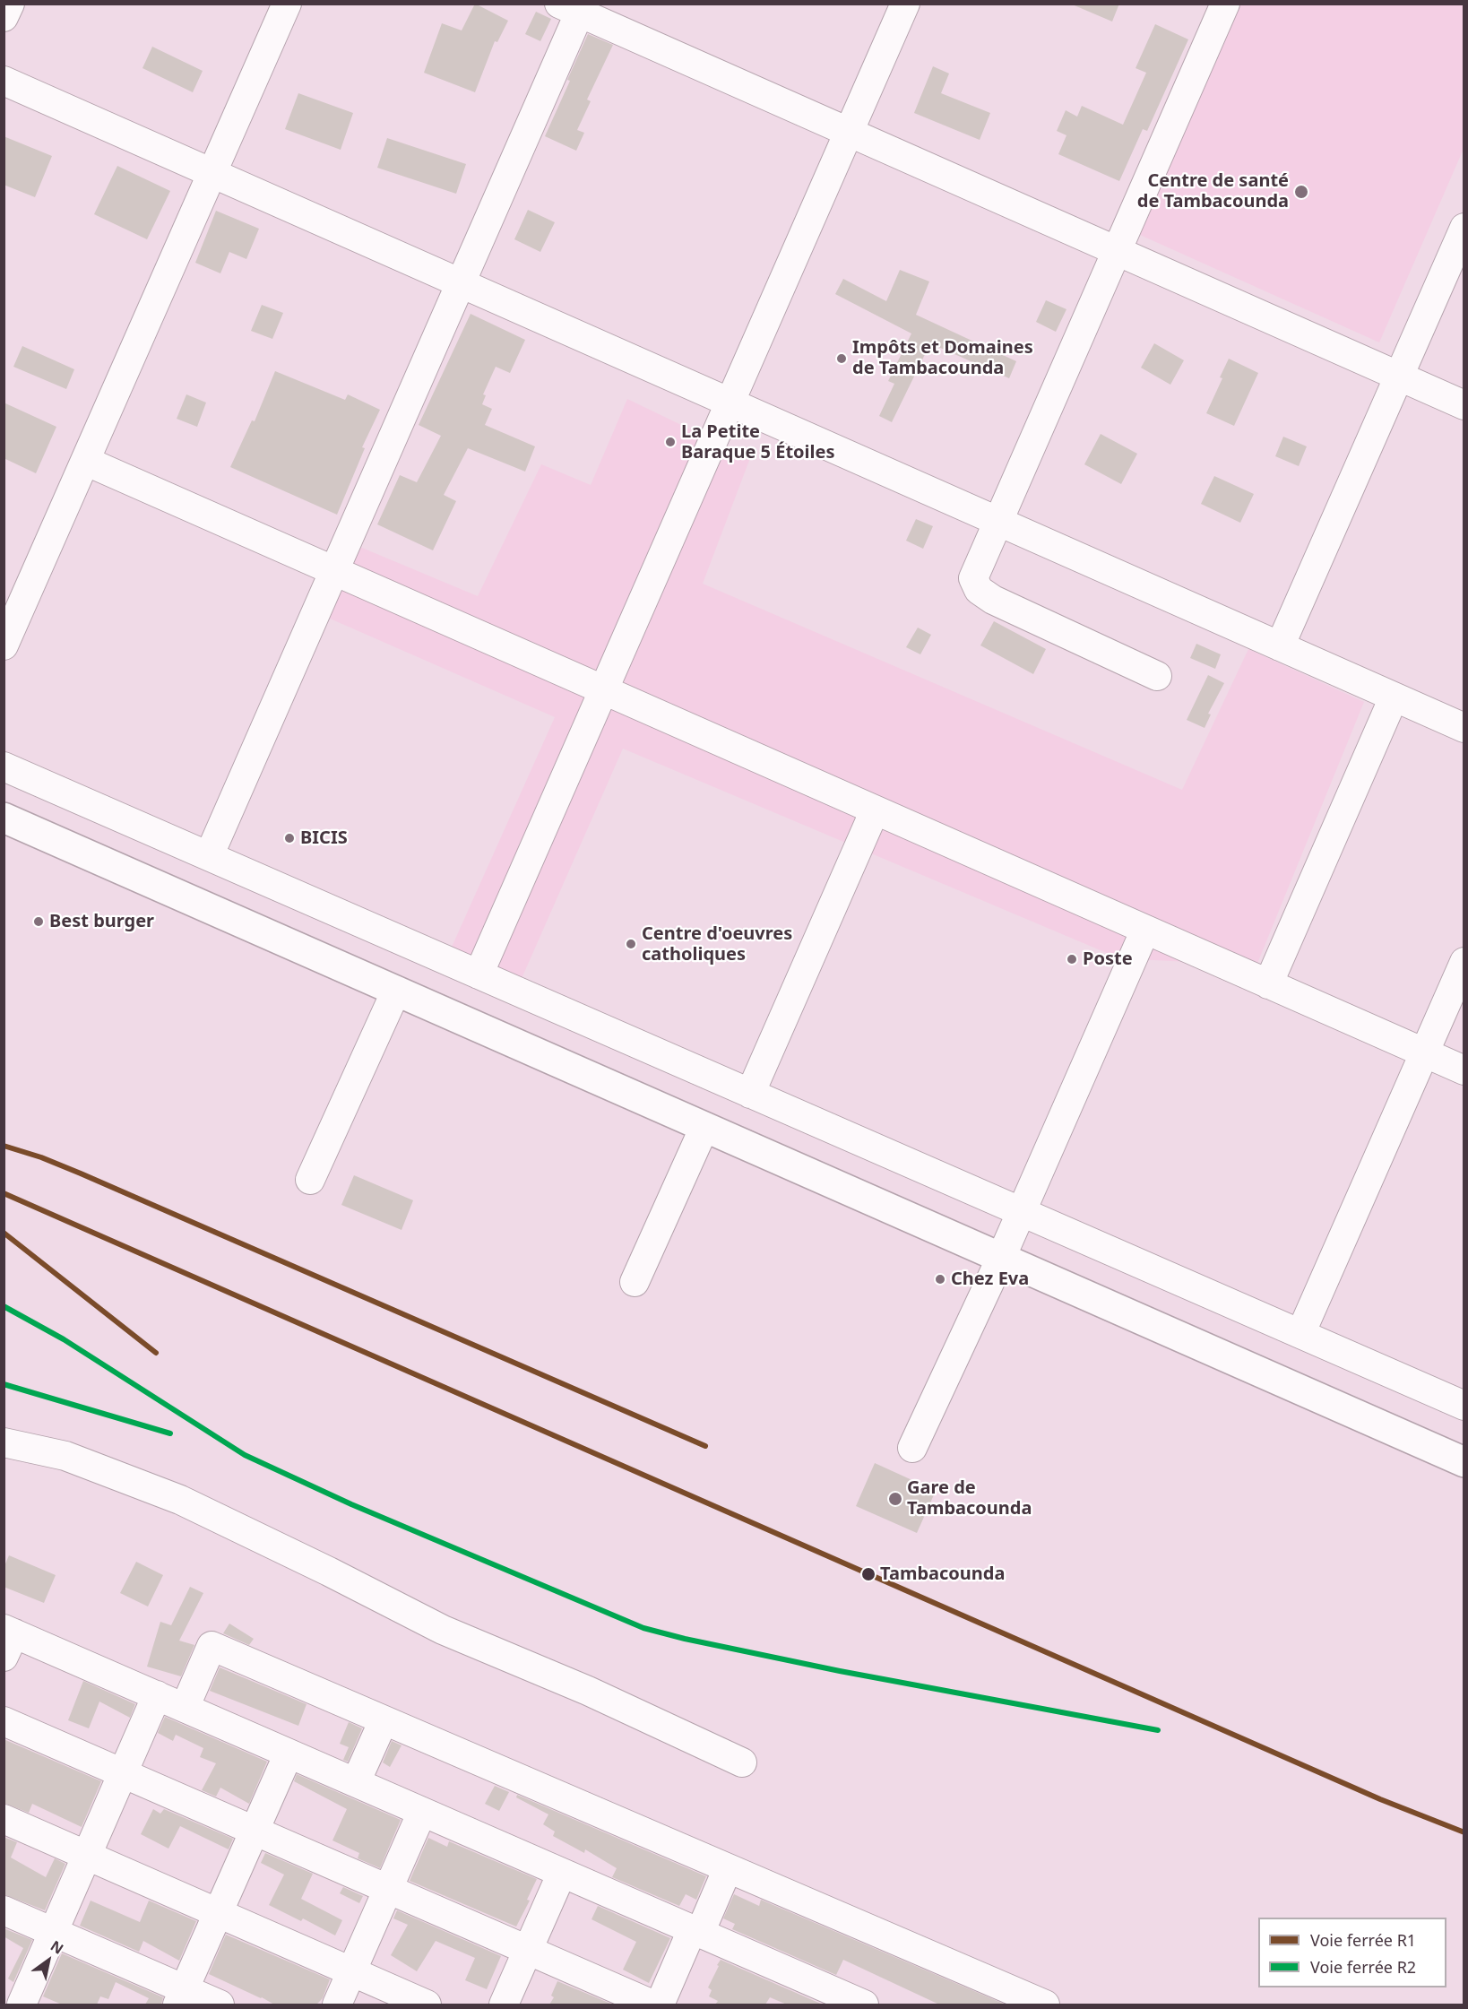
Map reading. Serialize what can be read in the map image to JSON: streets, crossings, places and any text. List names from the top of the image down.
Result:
{
  "places": [
    "Centre de santé de Tambacounda",
    "Impôts et Domaines de Tambacounda",
    "La Petite Baraque 5 Étoiles",
    "BICIS",
    "Best burger",
    "Centre d'oeuvres catholiques",
    "Poste",
    "Chez Eva",
    "Gare de Tambacounda",
    "Tambacounda"
  ],
  "lines": ["rail line R1", "rail line R2"],
  "legend": ["Voie ferrée R1", "Voie ferrée R2"],
  "north": "top right"
}
